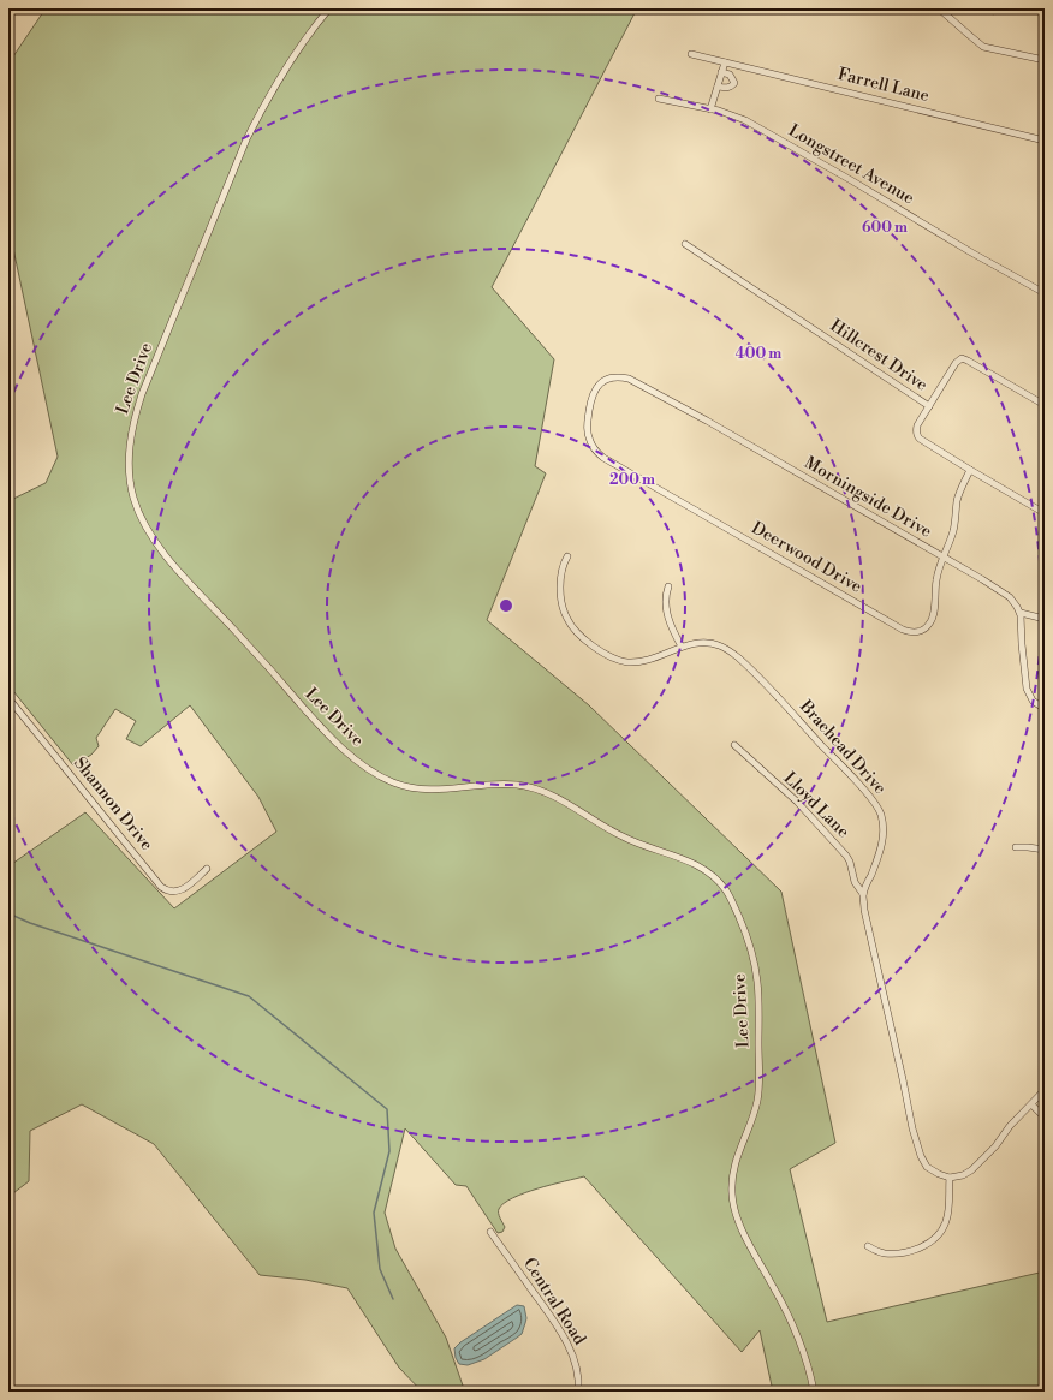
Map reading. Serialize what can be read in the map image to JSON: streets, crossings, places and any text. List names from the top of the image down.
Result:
{
  "streets": {
    "street": [
      "Farrell Lane",
      "Longstreet Avenue",
      "Hillcrest Drive",
      "Lee Drive",
      "Morningside Drive",
      "Deerwood Drive",
      "Braehead Drive",
      "Shannon Drive",
      "Lloyd Lane",
      "Central Road"
    ]
  },
  "crossings": [
    ["Morningside Drive", "Deerwood Drive"],
    ["Braehead Drive", "Lloyd Lane"]
  ],
  "rings": ["600 m", "400 m", "200 m"]
}
